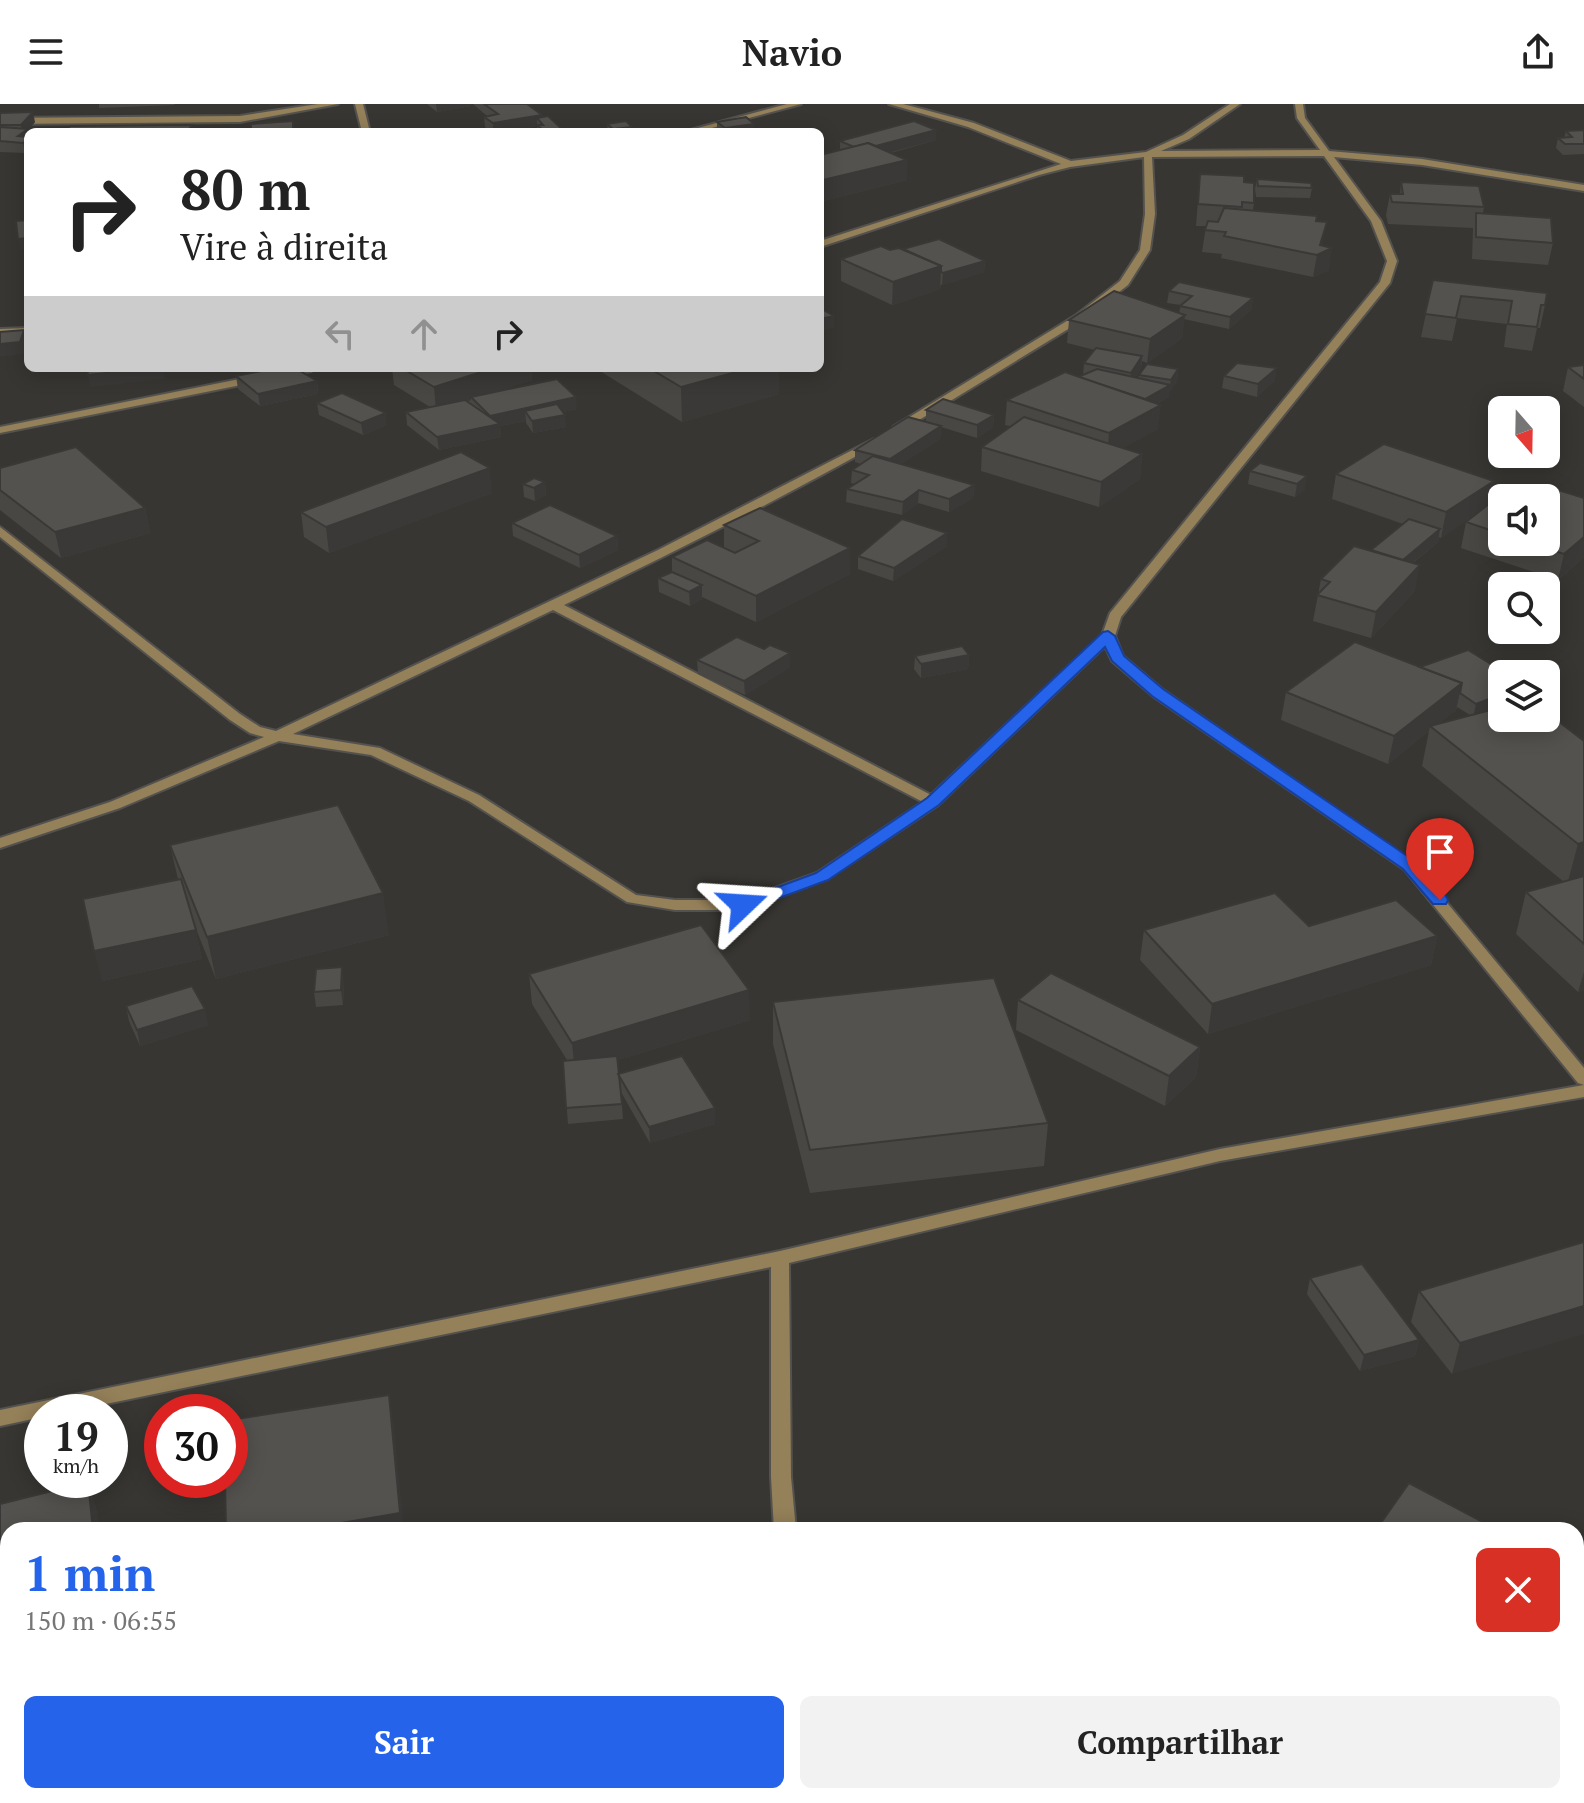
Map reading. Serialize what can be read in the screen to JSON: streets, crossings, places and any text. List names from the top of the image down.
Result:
{
  "north": "bottom",
  "page": {
    "header": "Navio",
    "turn": ["80 m", "Vire à direita"],
    "speed": "19 km/h",
    "limit": "30",
    "heading": ["1 min", "150 m · 06:55"],
    "buttons": ["Sair", "Compartilhar"]
  }
}
